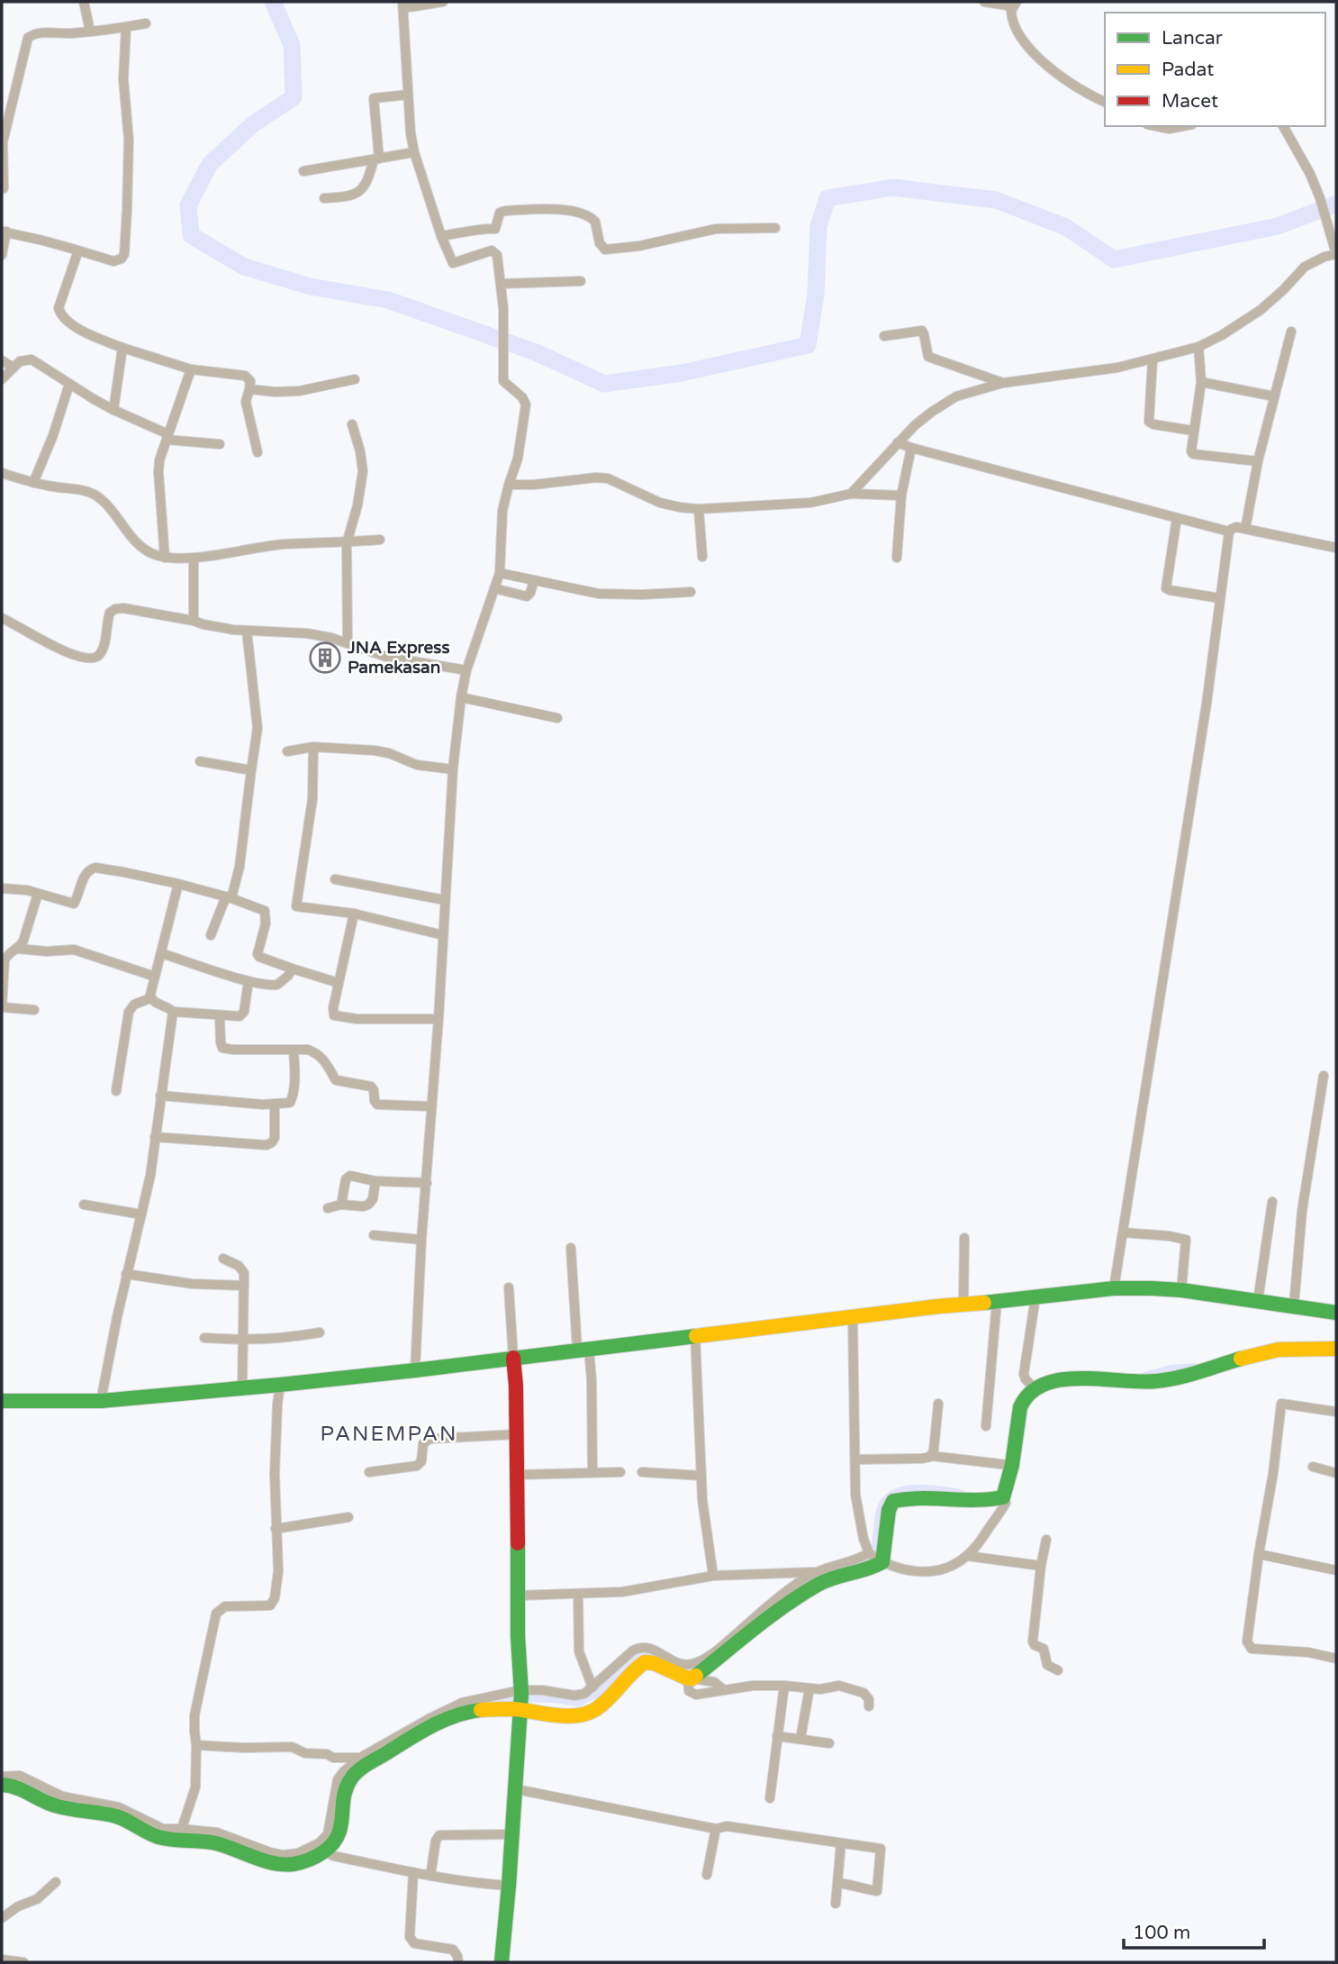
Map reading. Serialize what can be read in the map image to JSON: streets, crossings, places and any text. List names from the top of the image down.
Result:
{
  "districts": ["PANEMPAN"],
  "places": {
    "building": ["JNA Express Pamekasan"]
  },
  "legend": ["Lancar", "Padat", "Macet"],
  "scale_bar": "100 m"
}
